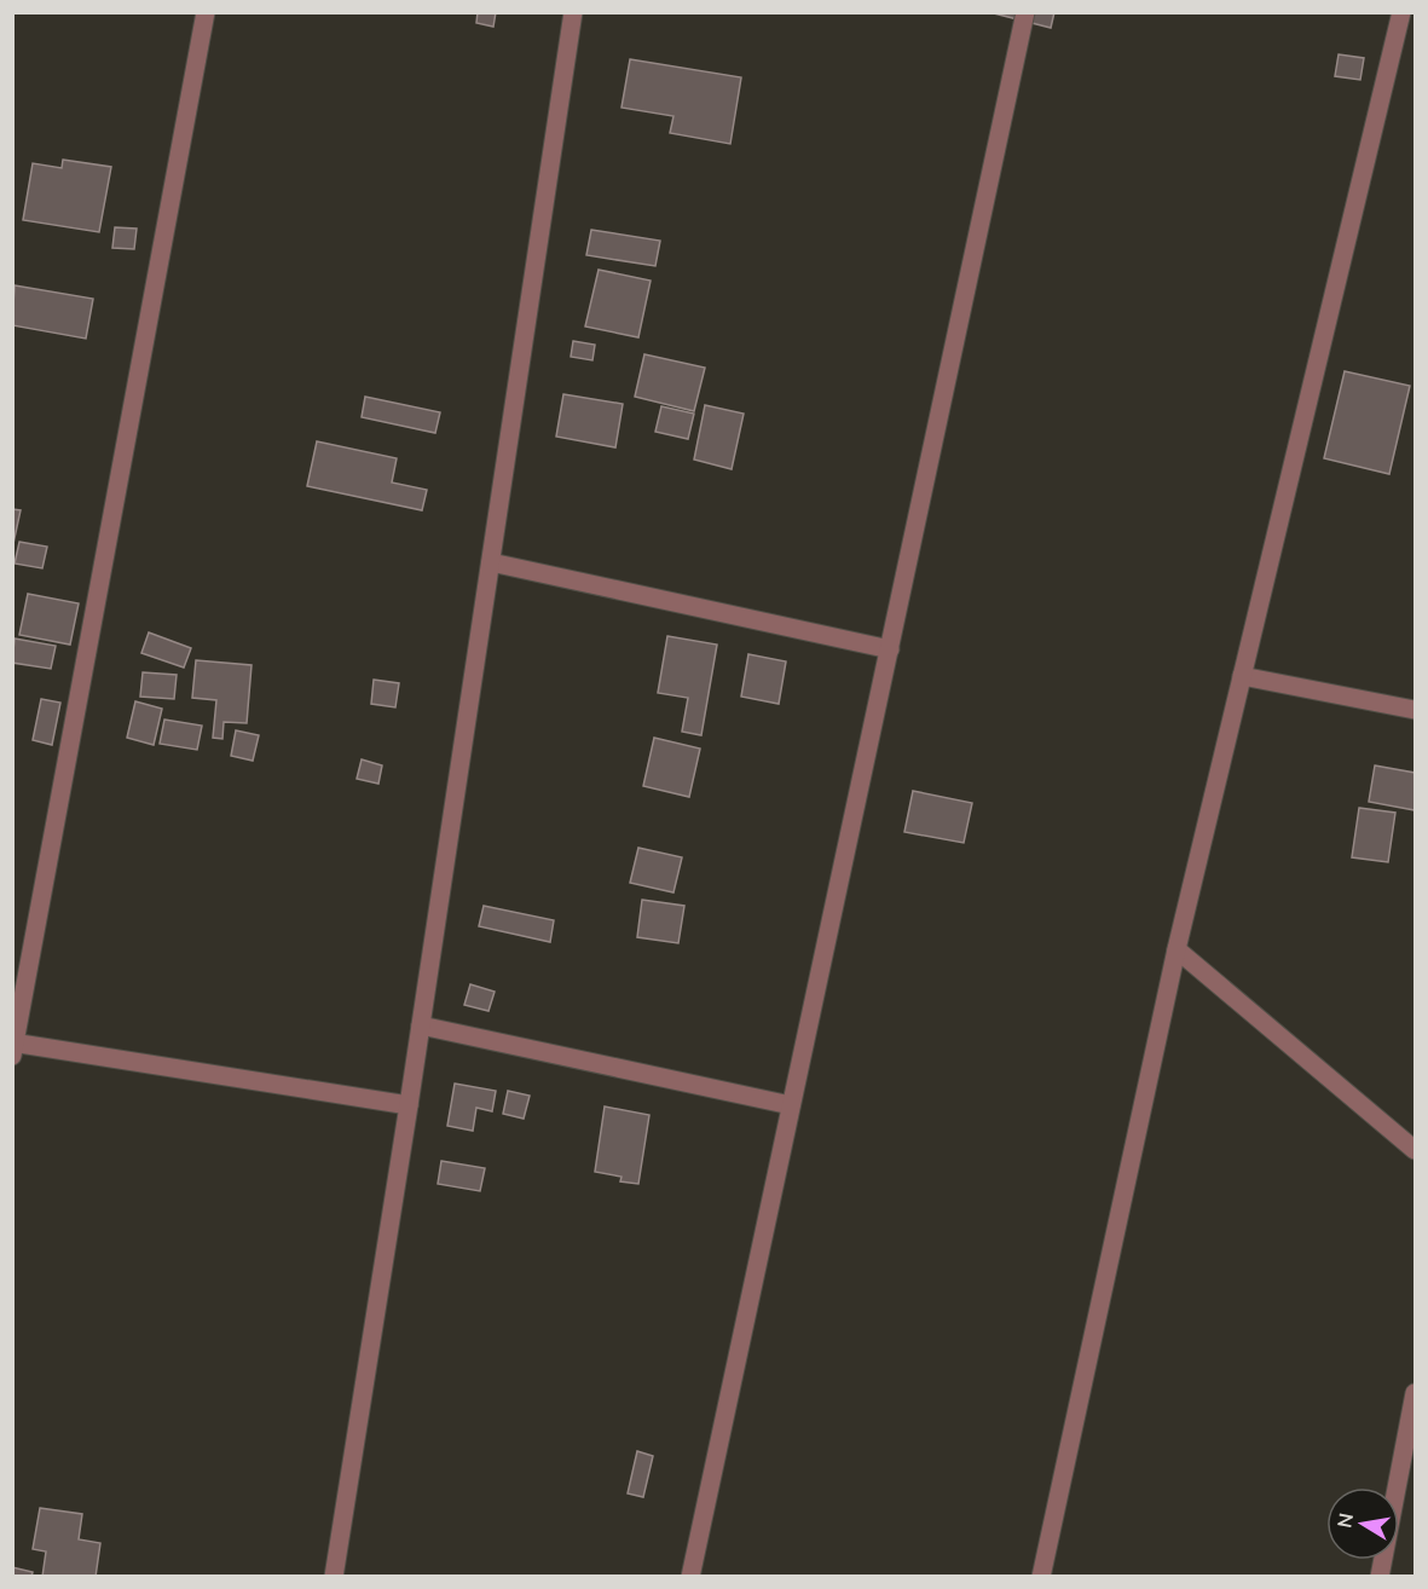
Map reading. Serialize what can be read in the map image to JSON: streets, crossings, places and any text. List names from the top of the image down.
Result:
{
  "north": "left"
}
